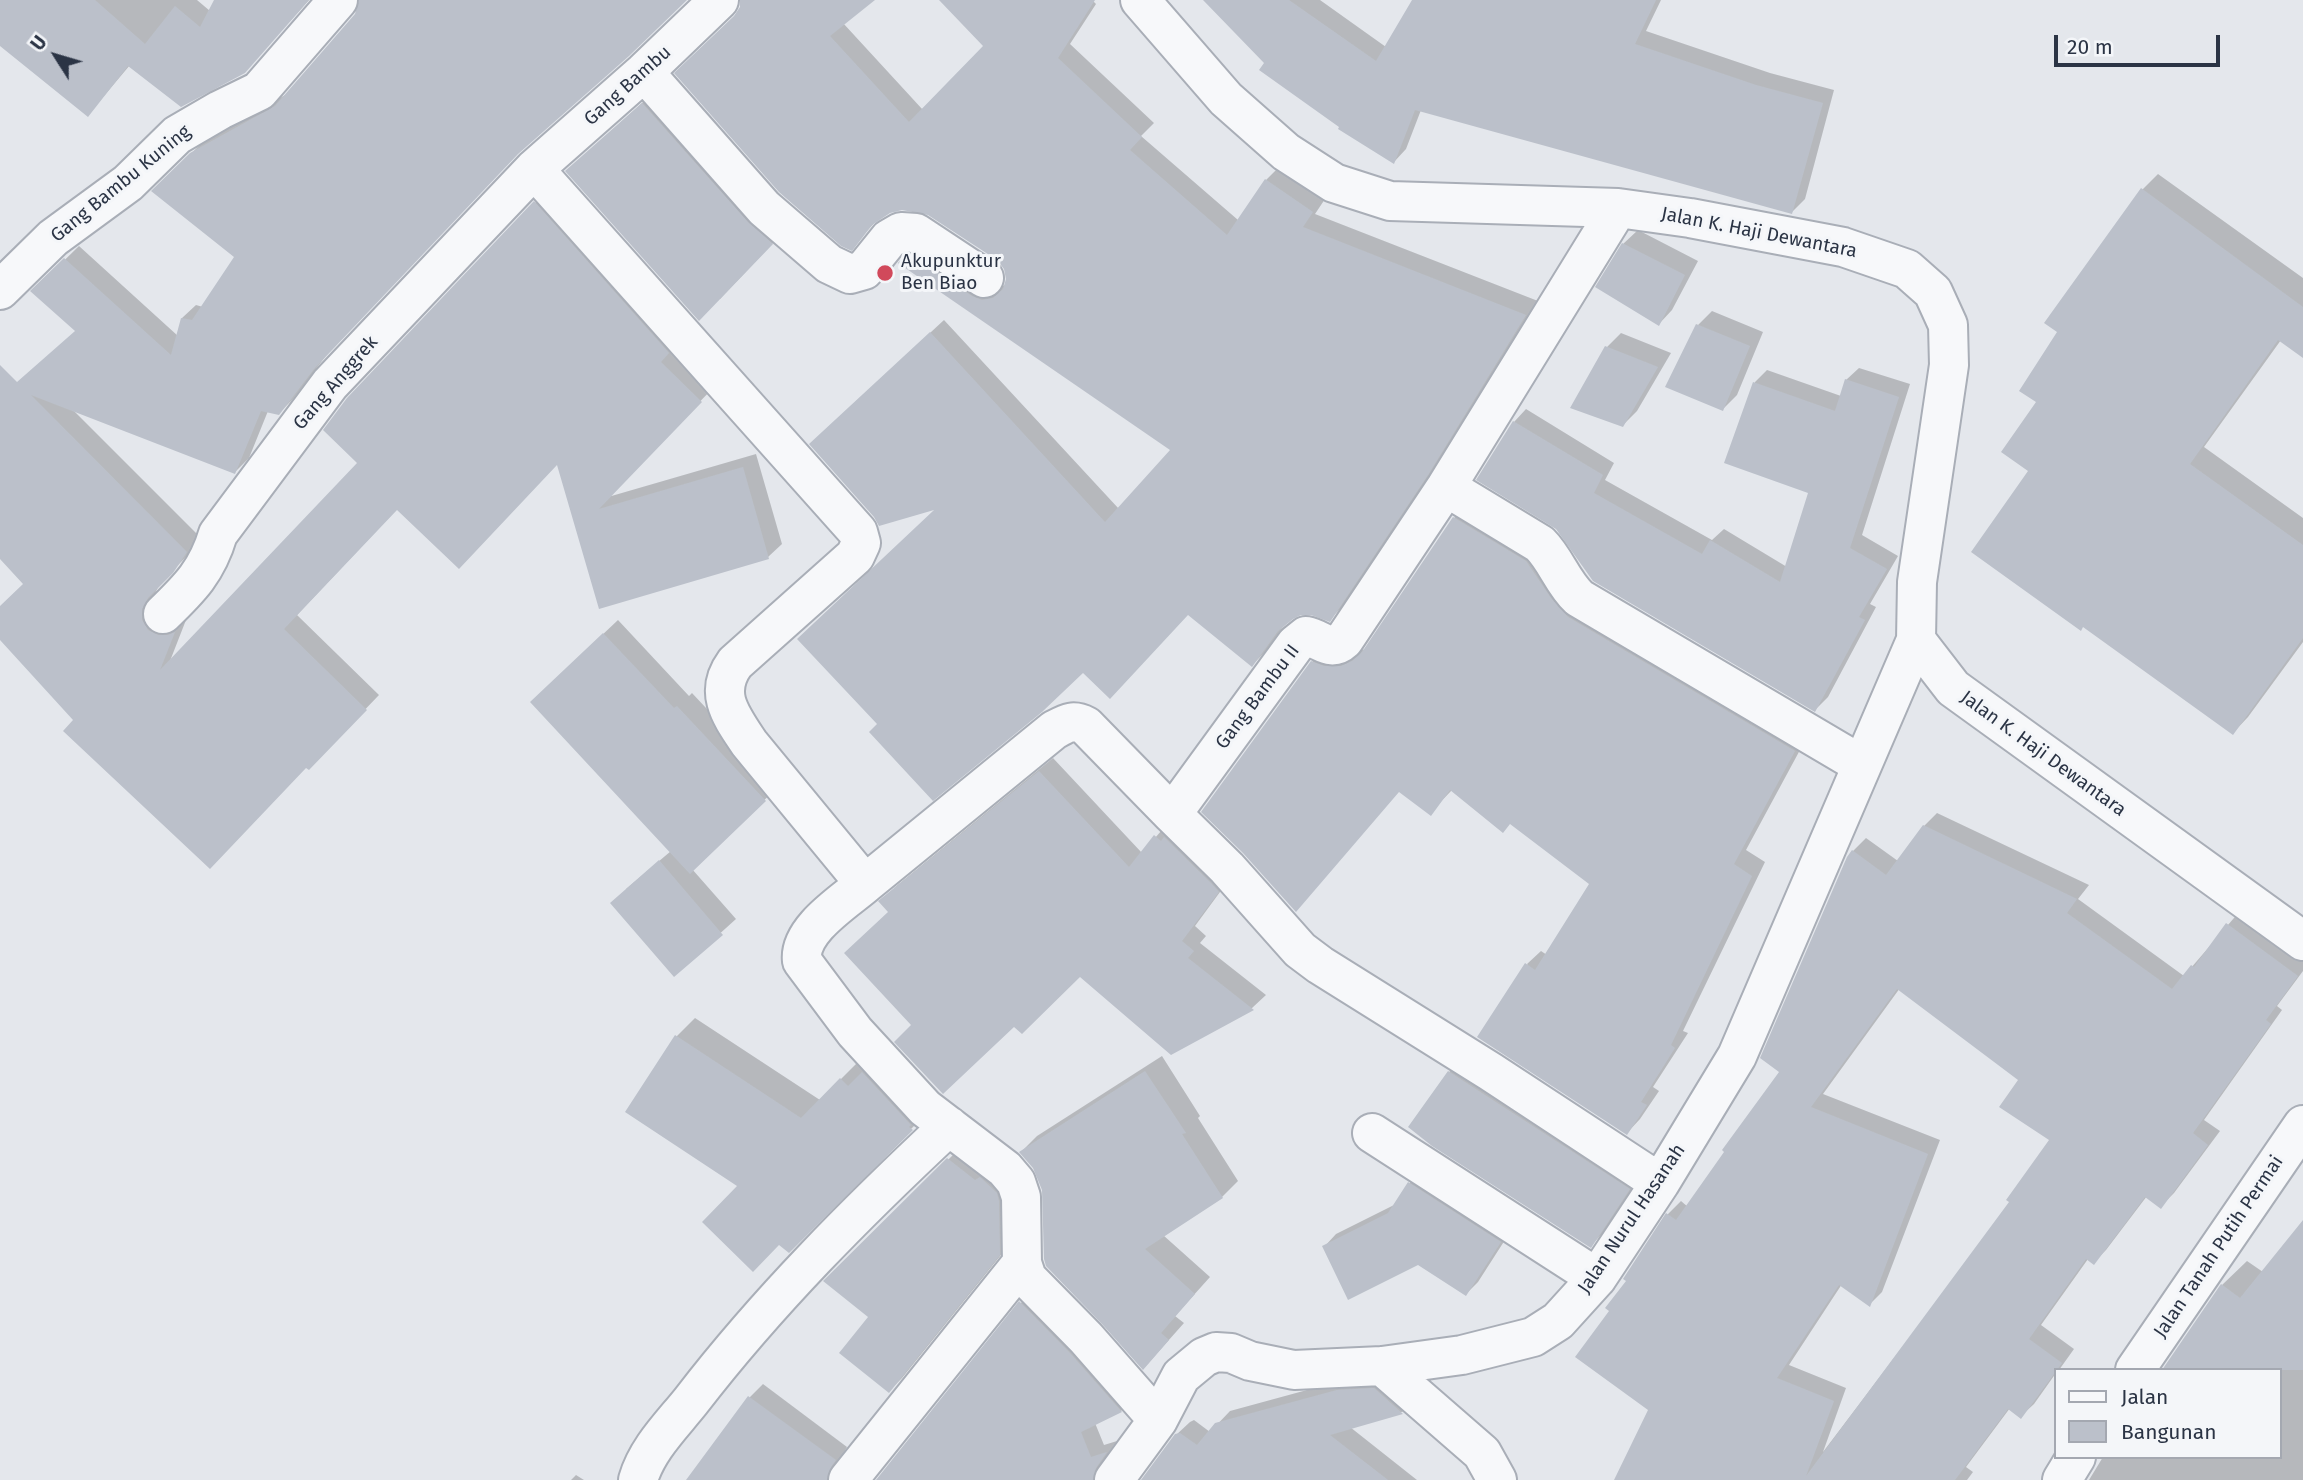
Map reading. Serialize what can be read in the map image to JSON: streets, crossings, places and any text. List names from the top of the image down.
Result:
{
  "streets": {
    "street": [
      "Gang Bambu",
      "Gang Bambu Kuning",
      "Jalan K. Haji Dewantara",
      "Gang Anggrek",
      "Gang Bambu II",
      "Jalan Nurul Hasanah",
      "Jalan Tanah Putih Permai"
    ]
  },
  "crossings": [
    ["Gang Bambu", "Gang Anggrek"],
    ["Jalan K. Haji Dewantara", "Gang Bambu II"],
    ["Jalan K. Haji Dewantara", "Jalan Nurul Hasanah"]
  ],
  "places": ["Akupunktur Ben Biao"],
  "legend": ["Jalan", "Bangunan"],
  "scale_bar": "20 m",
  "north": "top left"
}
